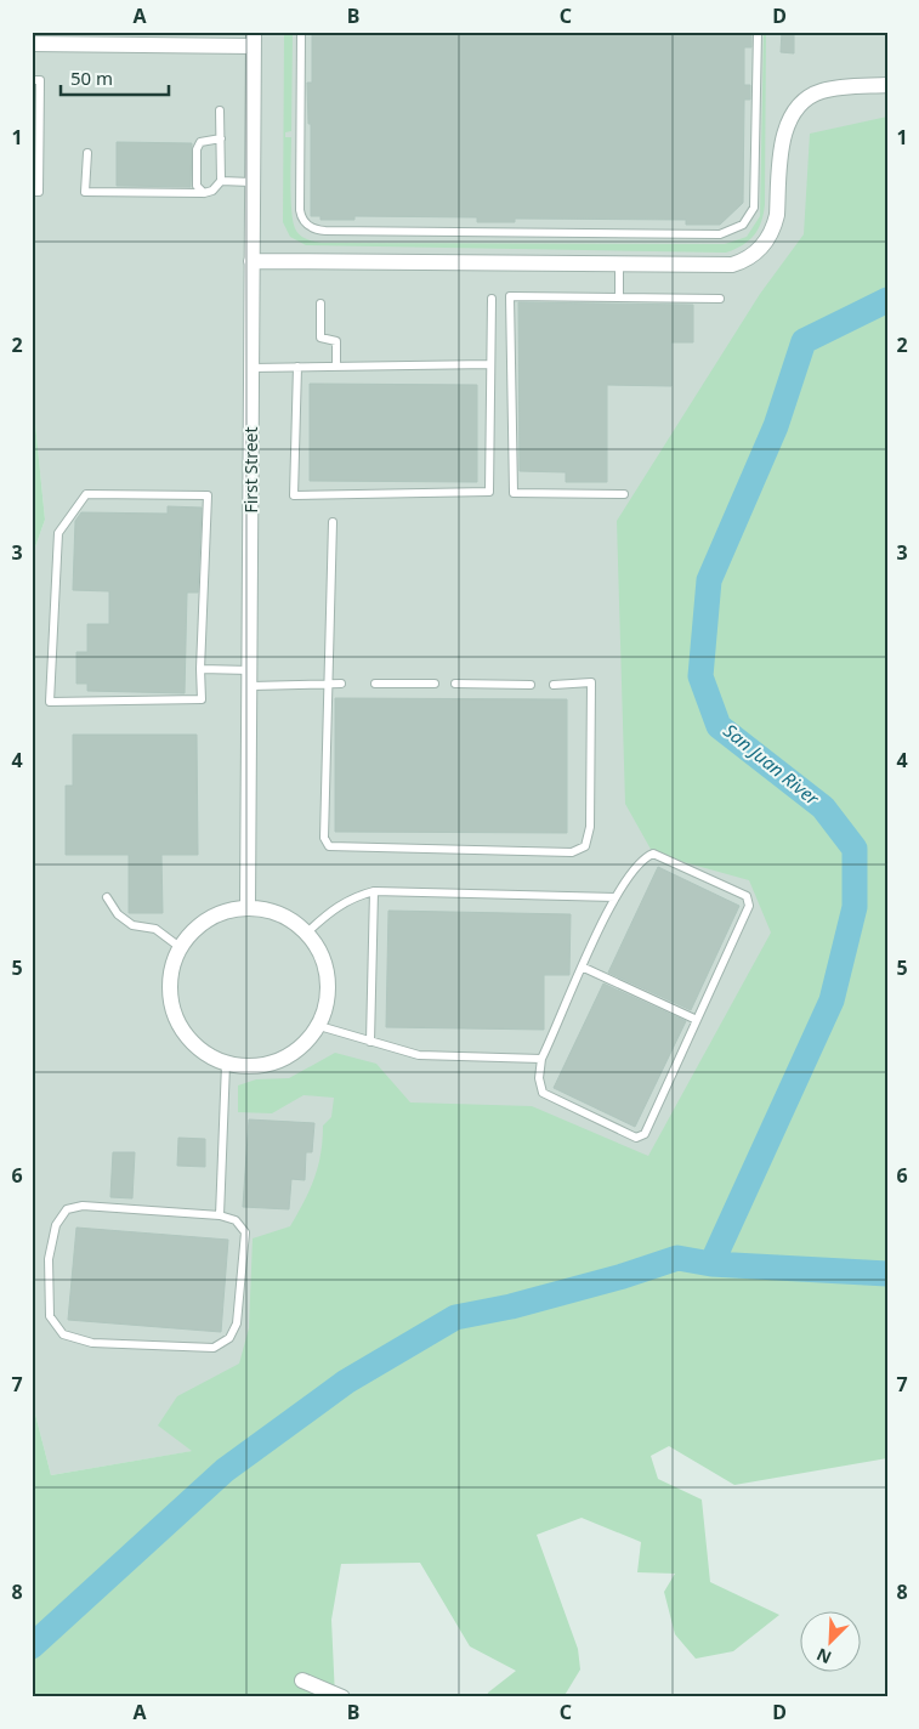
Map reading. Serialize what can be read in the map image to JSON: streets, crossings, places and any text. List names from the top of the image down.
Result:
{
  "streets": {
    "street": ["First Street"]
  },
  "water": ["San Juan River"],
  "scale_bar": "50 m",
  "north": "bottom left",
  "grid": {
    "columns": [
      "A",
      "B",
      "C",
      "D"
    ],
    "rows": [
      "1",
      "2",
      "3",
      "4",
      "5",
      "6",
      "7",
      "8"
    ]
  }
}
